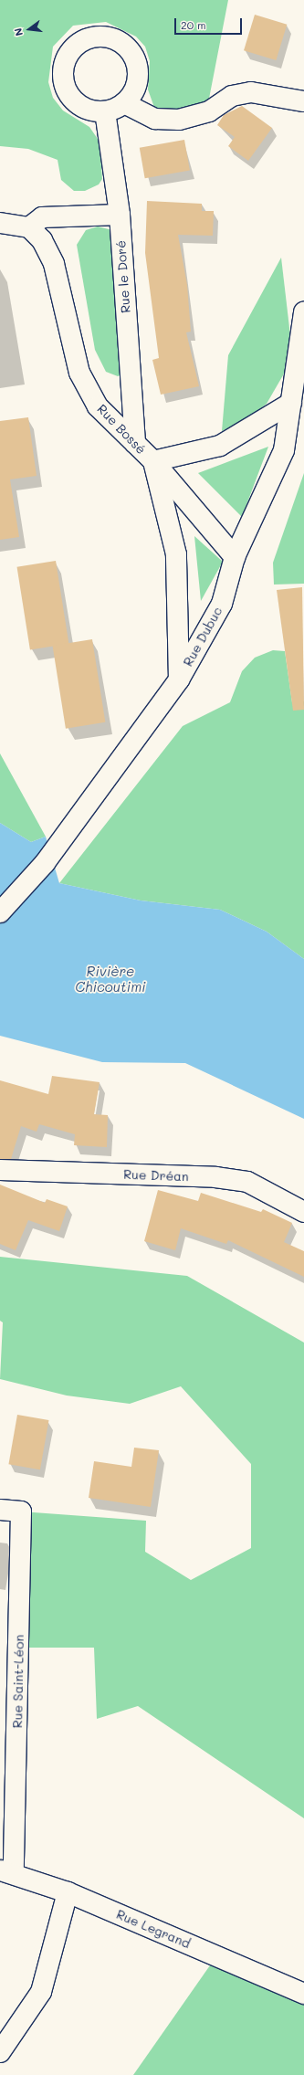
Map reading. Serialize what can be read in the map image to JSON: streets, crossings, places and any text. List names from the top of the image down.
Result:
{
  "streets": {
    "street": [
      "Rue le Doré",
      "Rue Bossé",
      "Rue Dubuc",
      "Rue Dréan",
      "Rue Saint-Léon",
      "Rue Legrand"
    ]
  },
  "crossings": [
    ["Rue le Doré", "Rue Bossé"],
    ["Rue Bossé", "Rue Dubuc"],
    ["Rue Saint-Léon", "Rue Legrand"]
  ],
  "water": ["Rivière Chicoutimi"],
  "scale_bar": "20 m",
  "north": "left"
}
